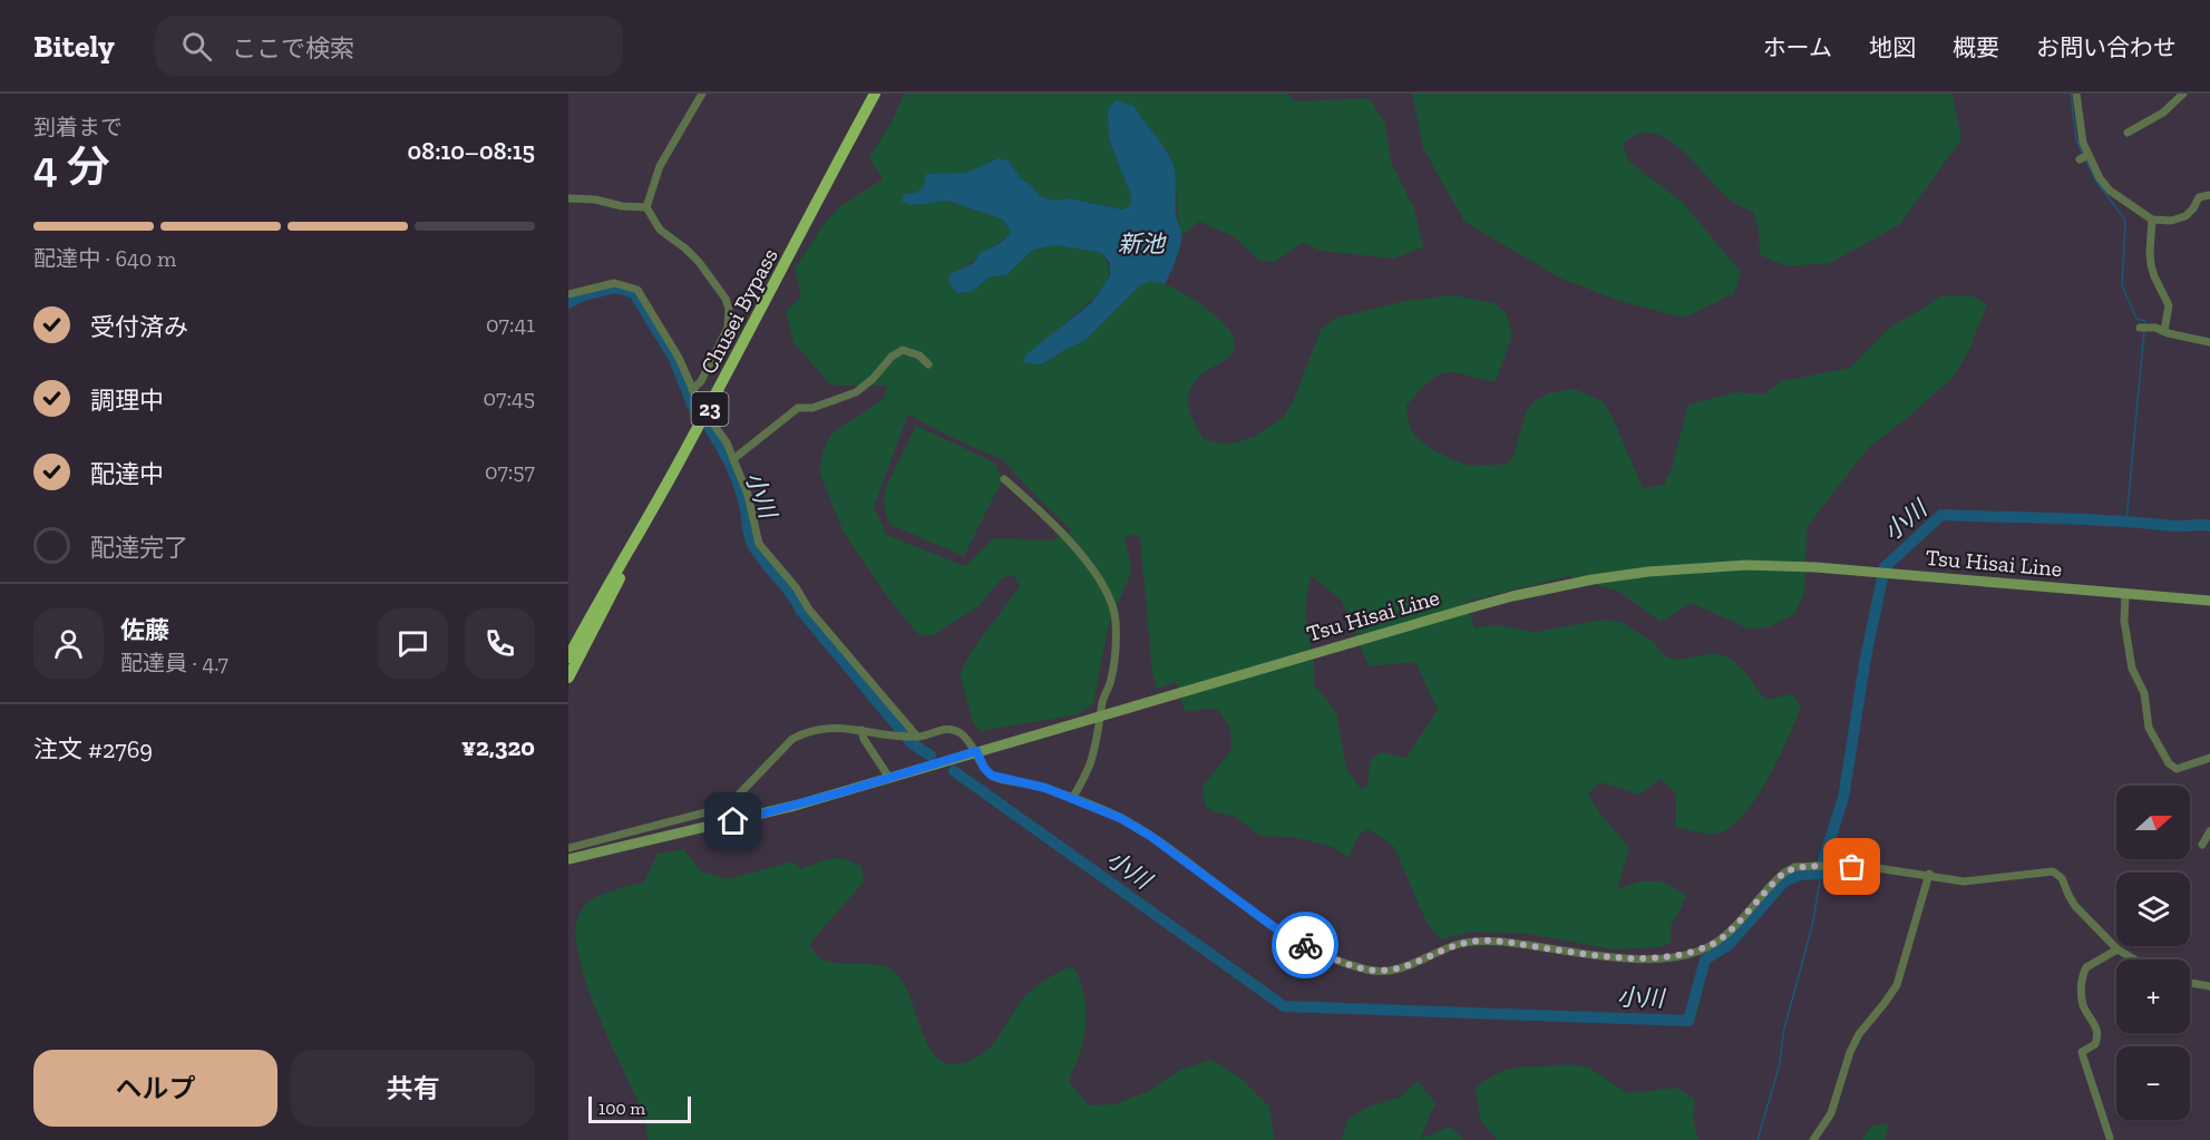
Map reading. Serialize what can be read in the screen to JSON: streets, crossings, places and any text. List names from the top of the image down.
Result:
{
  "streets": {
    "highway": ["Chusei Bypass", "23"],
    "main road": ["Tsu Hisai Line"]
  },
  "water": ["新池", "小川"],
  "scale_bar": "100 m",
  "north": "right",
  "page": {
    "header": "Bitely",
    "search": "ここで検索",
    "nav": [
      "ホーム",
      "地図",
      "概要",
      "お問い合わせ"
    ],
    "heading": ["4 分", "到着まで", "08:10–08:15"],
    "panel": [
      "佐藤",
      "配達員 · 4.7",
      "注文 #2769",
      "¥2,320"
    ],
    "bar": "配達中 · 640 m",
    "list": [
      ["受付済み", "07:41"],
      ["調理中", "07:45"],
      ["配達中", "07:57"],
      "配達完了"
    ],
    "map_buttons": ["+", "−"],
    "buttons": ["ヘルプ", "共有"],
    "scale": "100 m"
  }
}
